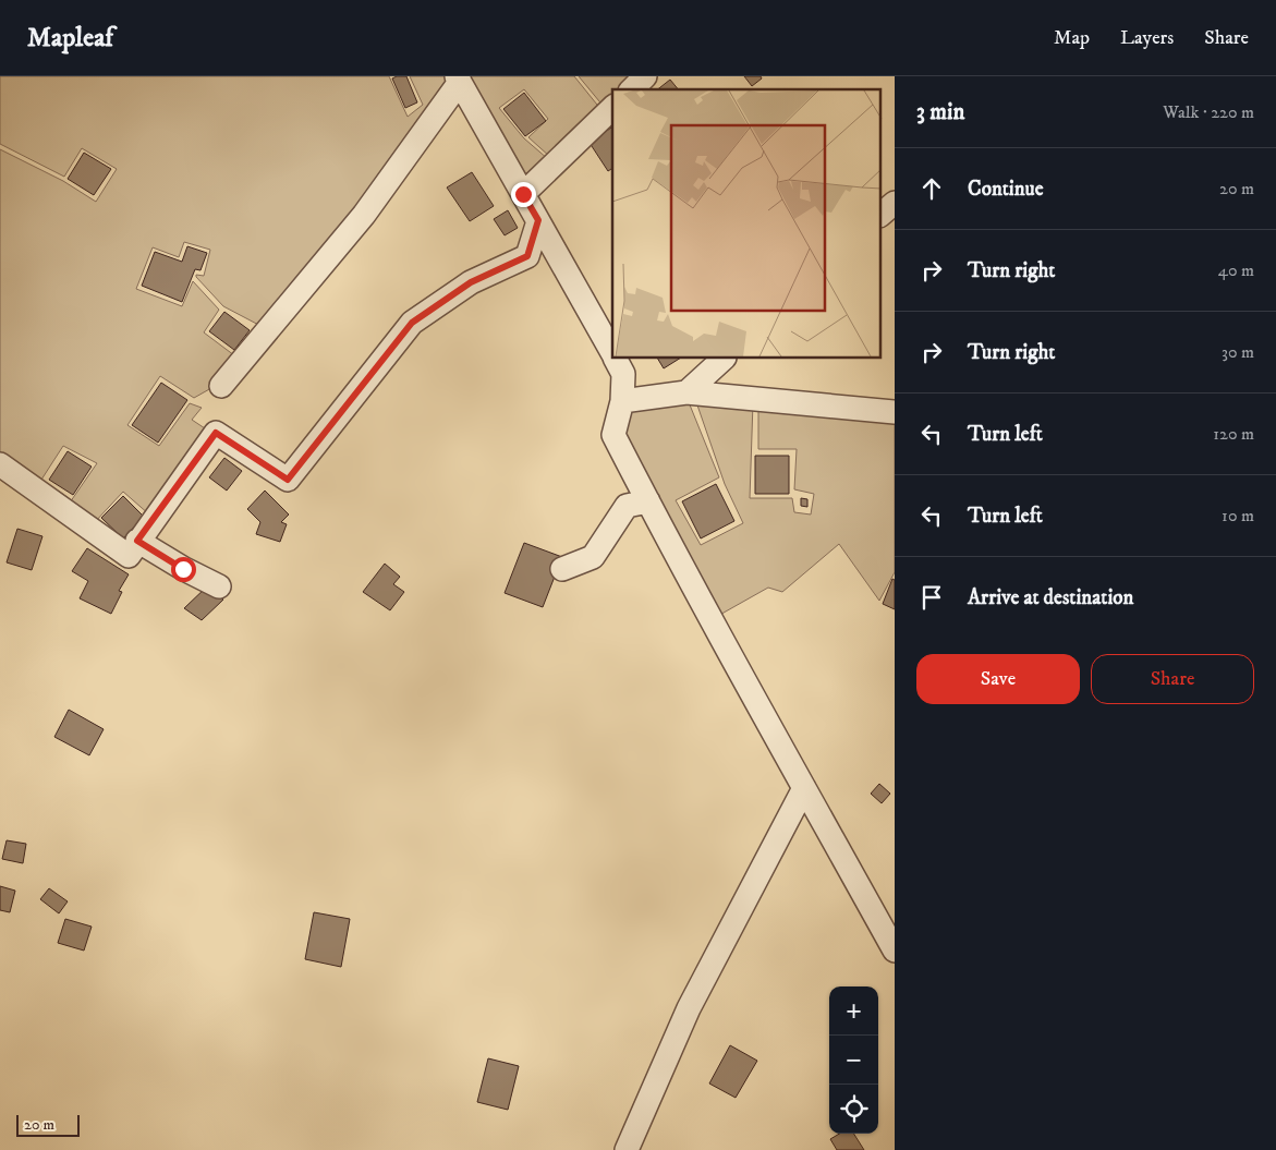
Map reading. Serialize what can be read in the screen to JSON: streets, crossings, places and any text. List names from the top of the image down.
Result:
{
  "scale_bar": "20 m",
  "page": {
    "header": "Mapleaf",
    "nav": ["Map", "Layers", "Share"],
    "heading": ["3 min", "Walk · 220 m"],
    "list": [
      ["Continue", "20 m"],
      ["Turn right", "40 m"],
      ["Turn right", "30 m"],
      ["Turn left", "120 m"],
      ["Turn left", "10 m"],
      "Arrive at destination"
    ],
    "buttons": ["Save", "Share"],
    "map_buttons": ["+", "−"],
    "scale": "20 m"
  }
}
